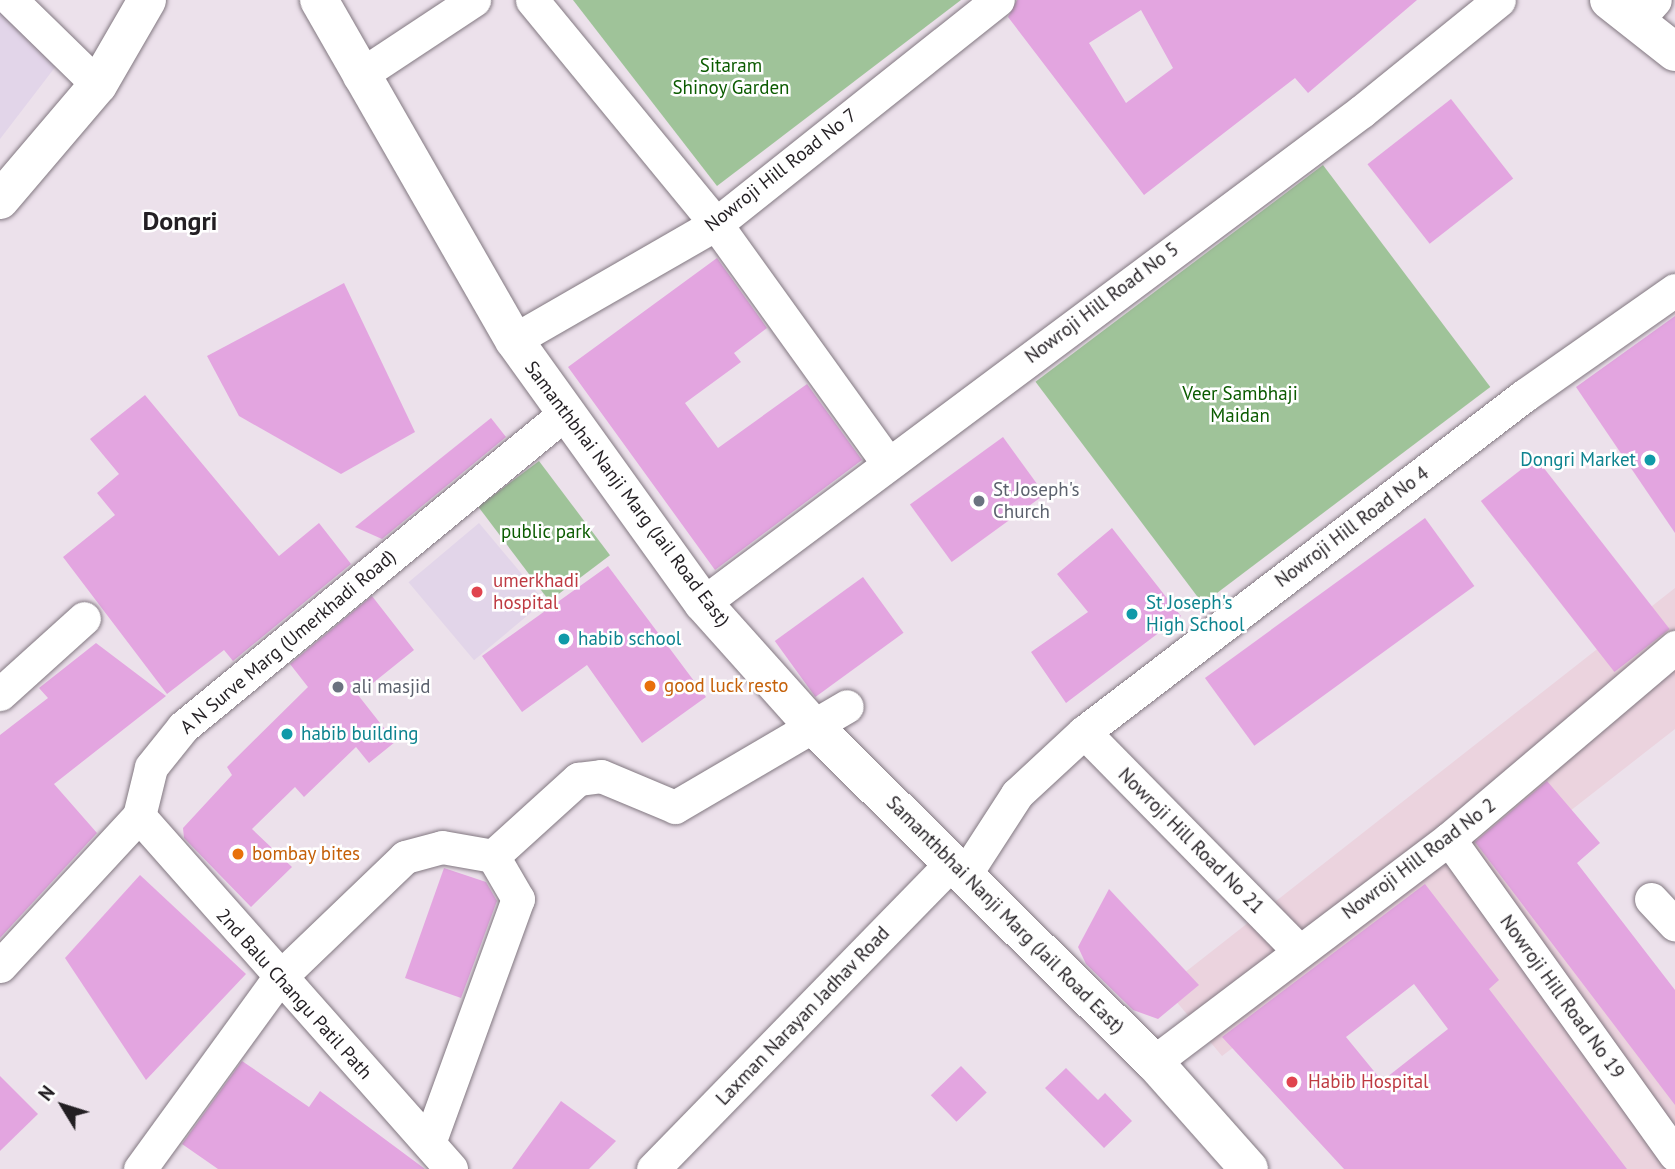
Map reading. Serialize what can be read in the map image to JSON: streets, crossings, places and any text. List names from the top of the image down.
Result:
{
  "streets": {
    "street": [
      "Nowroji Hill Road No 7",
      "Nowroji Hill Road No 5",
      "Samanthbhai Nanji Marg (Jail Road East)",
      "Nowroji Hill Road No 4",
      "A N Surve Marg (Umerkhadi Road)",
      "Nowroji Hill Road No 21",
      "Nowroji Hill Road No 2",
      "2nd Balu Changu Patil Path",
      "Nowroji Hill Road No 19",
      "Laxman Narayan Jadhav Road"
    ]
  },
  "crossings": [
    ["Nowroji Hill Road No 7", "Samanthbhai Nanji Marg (Jail Road East)"],
    ["Nowroji Hill Road No 5", "Samanthbhai Nanji Marg (Jail Road East)"],
    ["Samanthbhai Nanji Marg (Jail Road East)", "Nowroji Hill Road No 4"],
    ["Samanthbhai Nanji Marg (Jail Road East)", "A N Surve Marg (Umerkhadi Road)"],
    ["Samanthbhai Nanji Marg (Jail Road East)", "Nowroji Hill Road No 2"],
    ["Samanthbhai Nanji Marg (Jail Road East)", "Laxman Narayan Jadhav Road"],
    ["Nowroji Hill Road No 4", "Nowroji Hill Road No 21"],
    ["Nowroji Hill Road No 4", "Laxman Narayan Jadhav Road"],
    ["A N Surve Marg (Umerkhadi Road)", "2nd Balu Changu Patil Path"],
    ["Nowroji Hill Road No 21", "Nowroji Hill Road No 2"],
    ["Nowroji Hill Road No 2", "Nowroji Hill Road No 19"]
  ],
  "districts": ["Dongri"],
  "parks": ["Sitaram Shinoy Garden", "Veer Sambhaji Maidan", "public park"],
  "places": [
    "Dongri Market",
    "St Joseph's Church",
    "umerkhadi hospital",
    "St Joseph's High School",
    "habib school",
    "good luck resto",
    "ali masjid",
    "habib building",
    "bombay bites",
    "Habib Hospital"
  ],
  "north": "top left"
}
